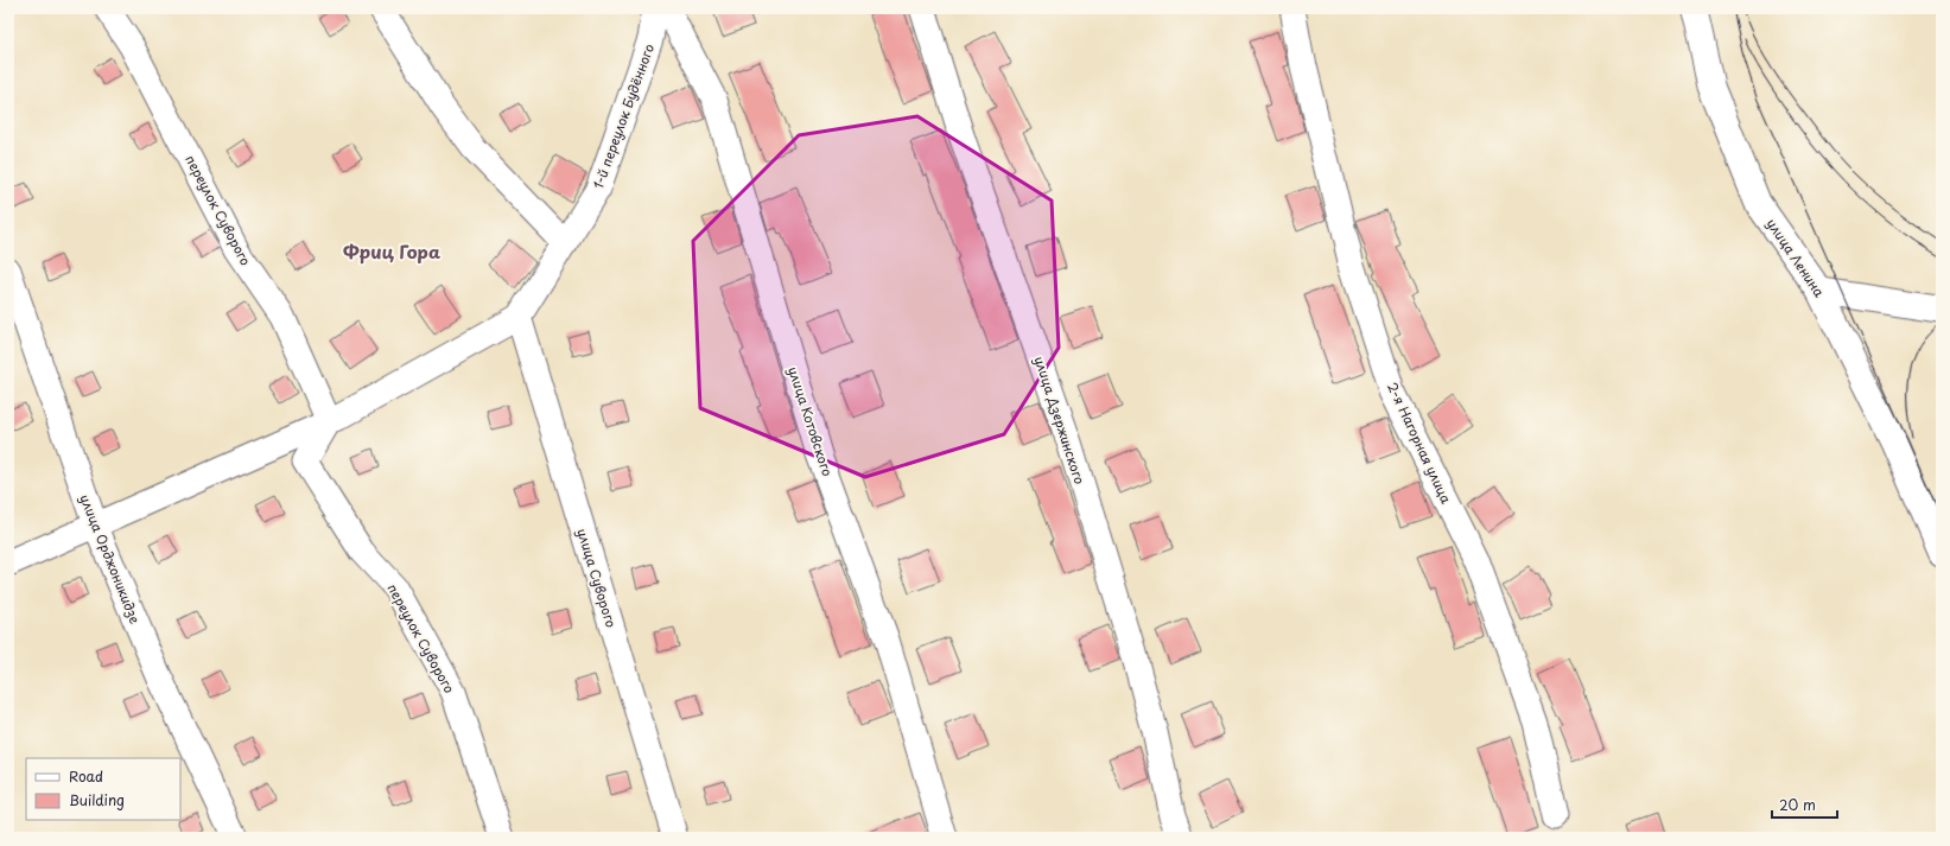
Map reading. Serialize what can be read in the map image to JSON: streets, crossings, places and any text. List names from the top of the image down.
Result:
{
  "streets": {
    "main road": ["улица Ленина"],
    "street": [
      "1-й переулок Будённого",
      "переулок Суворого",
      "улица Дзержинского",
      "улица Котовского",
      "2-я Нагорная улица",
      "улица Орджоникидзе",
      "улица Суворого"
    ]
  },
  "crossings": [
    ["1-й переулок Будённого", "улица Котовского"],
    ["1-й переулок Будённого", "улица Суворого"]
  ],
  "districts": ["Фриц Гора"],
  "legend": ["Road", "Building"],
  "scale_bar": "20 m"
}
